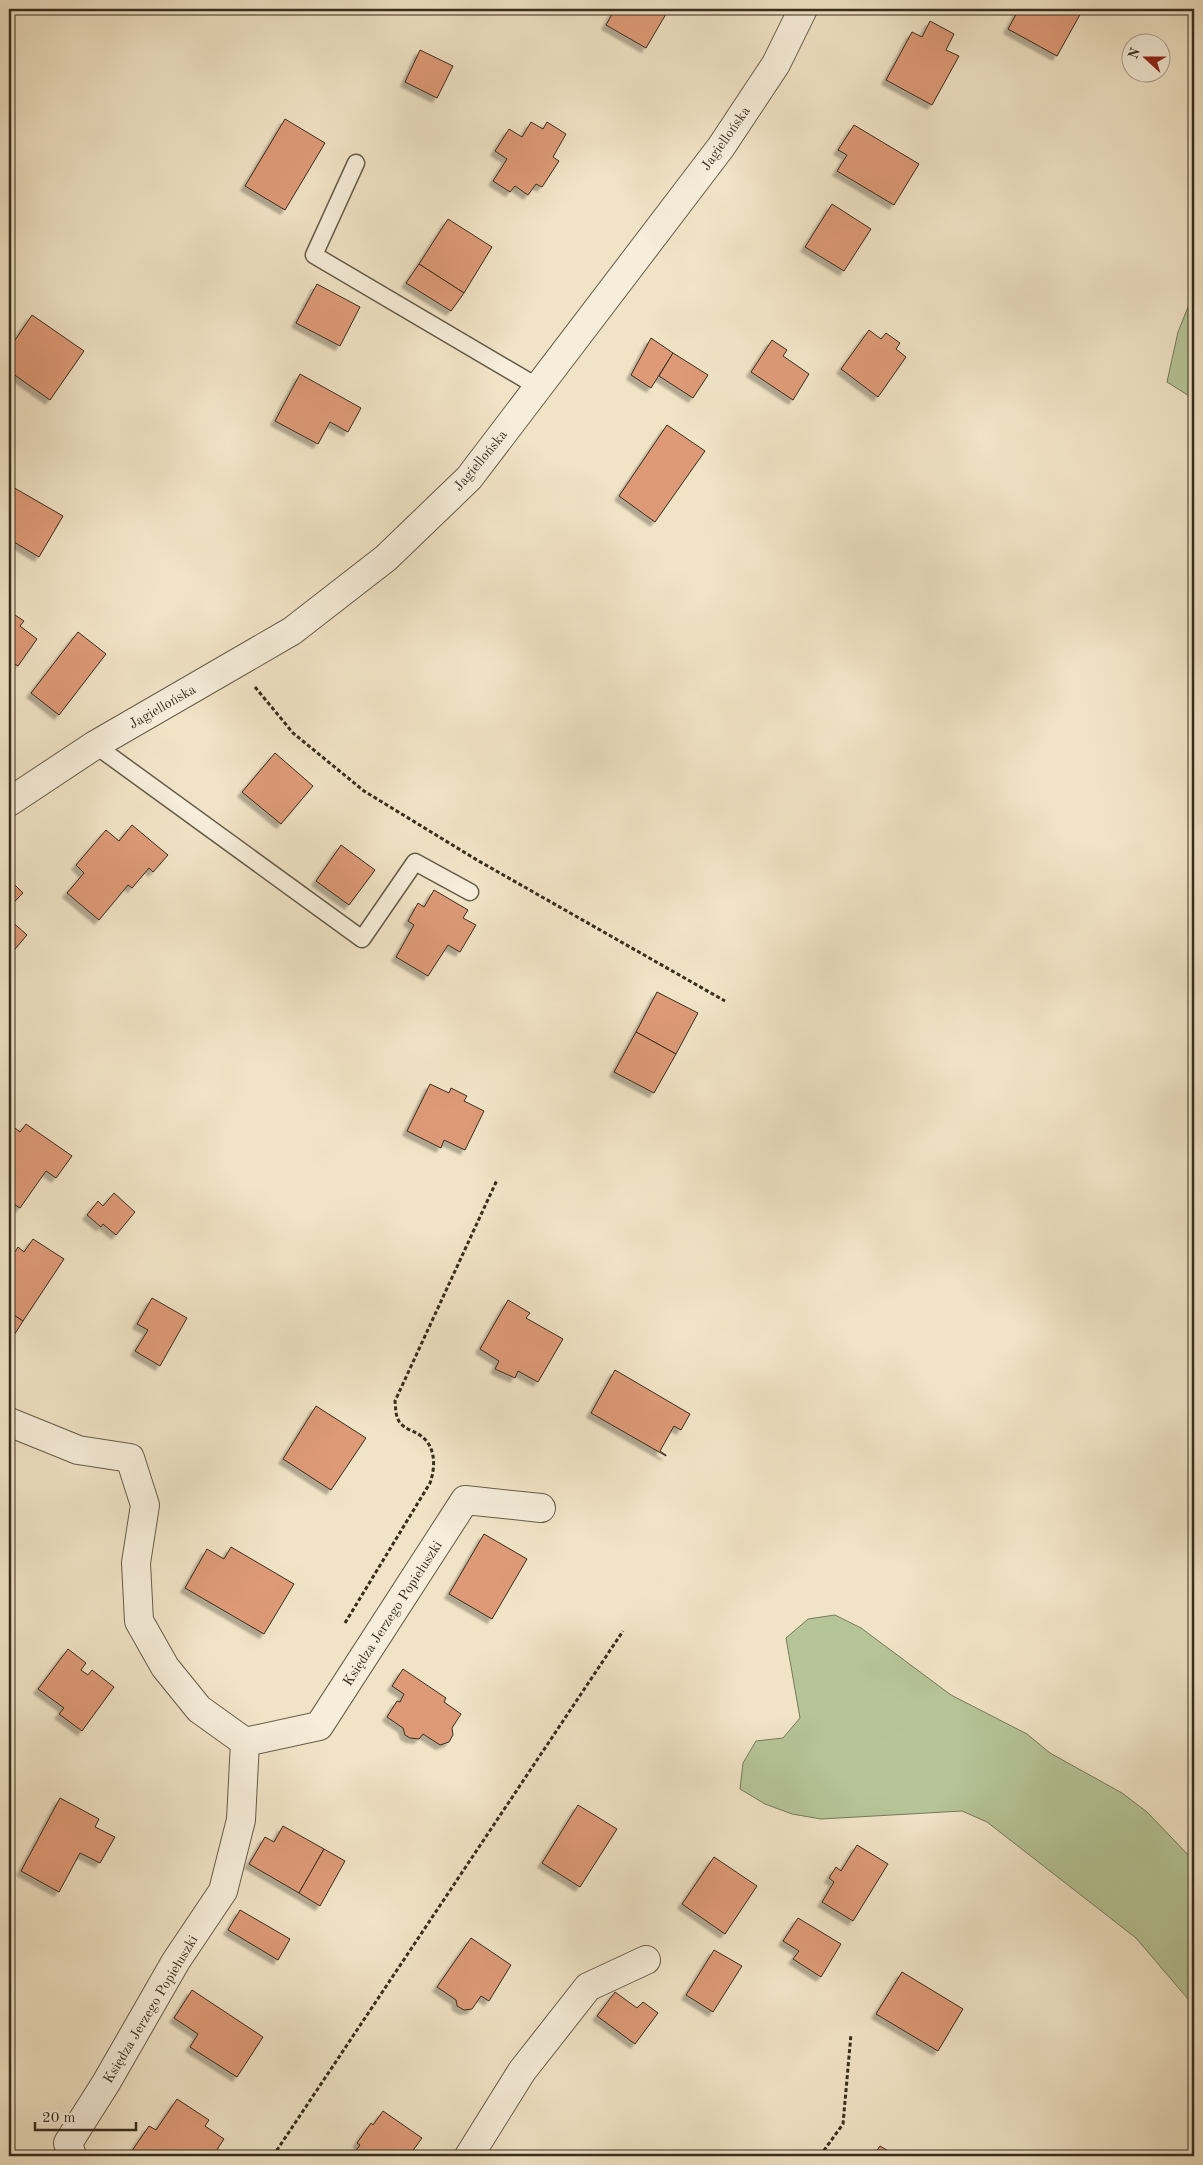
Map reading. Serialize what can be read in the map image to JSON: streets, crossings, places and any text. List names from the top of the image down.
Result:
{
  "streets": {
    "street": ["Jagiellońska", "Księdza Jerzego Popiełuszki"]
  },
  "scale_bar": "20 m",
  "north": "left"
}
